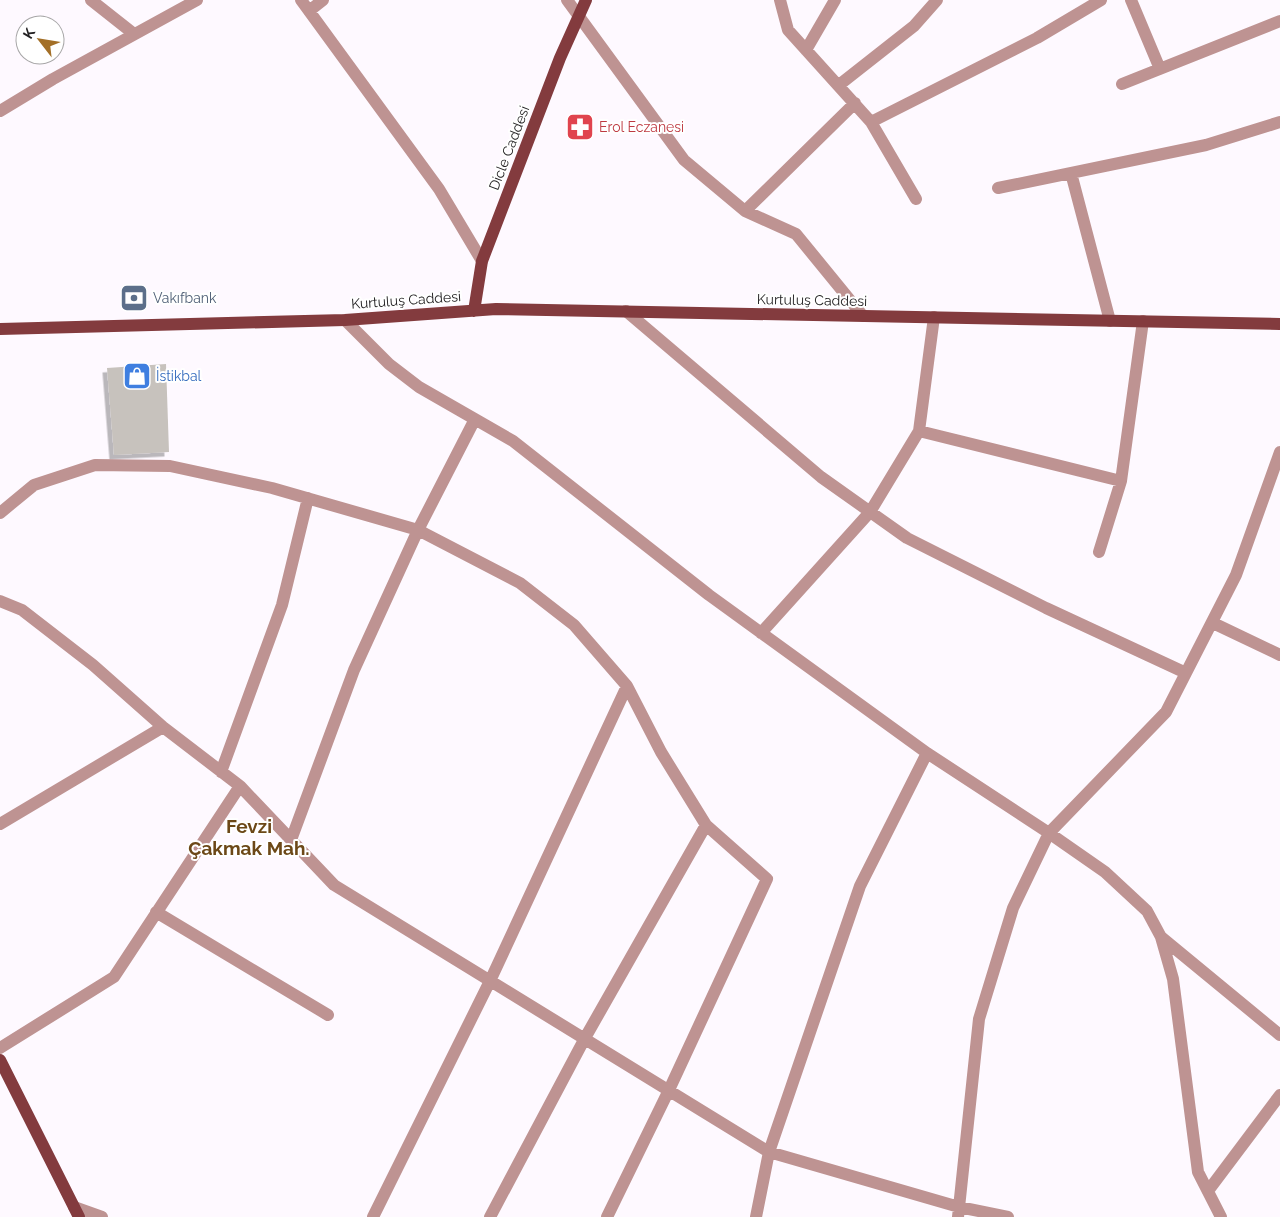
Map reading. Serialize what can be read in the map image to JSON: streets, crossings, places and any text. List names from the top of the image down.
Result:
{
  "streets": {
    "main road": ["Dicle Caddesi", "Kurtuluş Caddesi"]
  },
  "crossings": [
    ["Dicle Caddesi", "Kurtuluş Caddesi"]
  ],
  "districts": ["Fevzi Çakmak Mah."],
  "places": {
    "pharmacy": ["Erol Eczanesi"],
    "bank": ["Vakıfbank"],
    "shop": ["İstikbal"]
  },
  "north": "top left"
}
